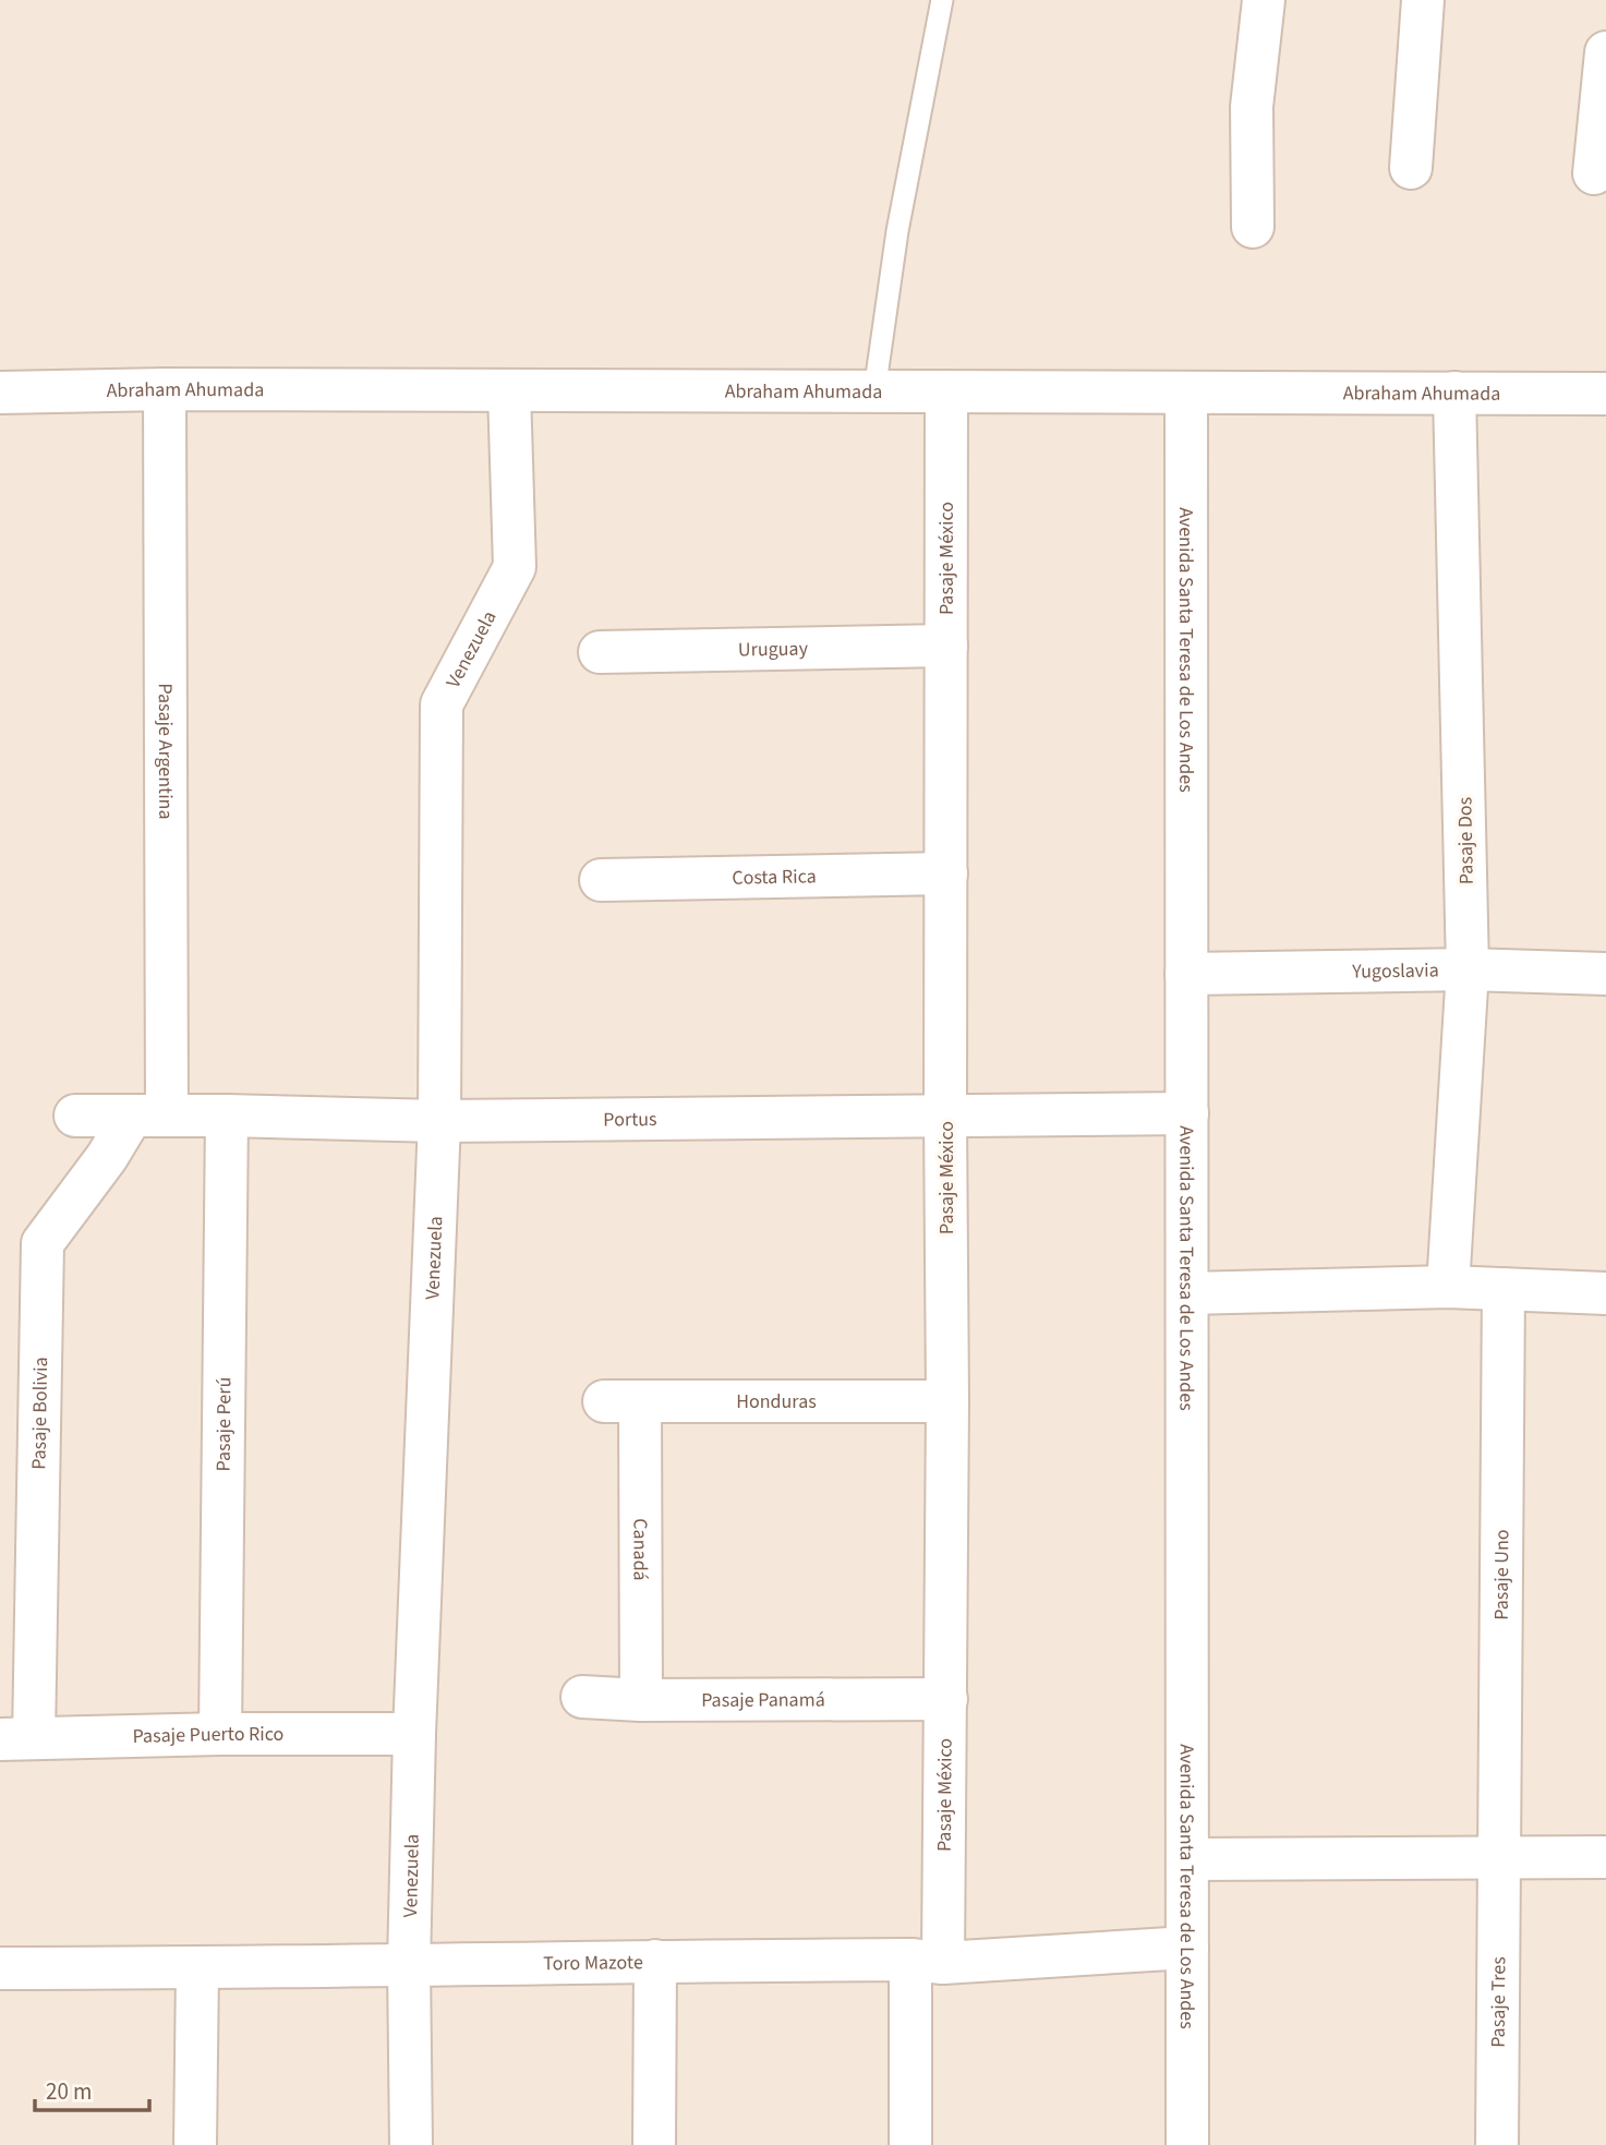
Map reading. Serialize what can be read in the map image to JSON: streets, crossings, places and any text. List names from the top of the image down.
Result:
{
  "streets": {
    "street": [
      "Abraham Ahumada",
      "Pasaje México",
      "Venezuela",
      "Uruguay",
      "Avenida Santa Teresa de Los Andes",
      "Pasaje Argentina",
      "Pasaje Dos",
      "Costa Rica",
      "Yugoslavia",
      "Portus",
      "Honduras",
      "Pasaje Bolivia",
      "Pasaje Perú",
      "Canadá",
      "Pasaje Uno",
      "Pasaje Panamá",
      "Pasaje Puerto Rico",
      "Toro Mazote",
      "Pasaje Tres"
    ]
  },
  "crossings": [
    ["Abraham Ahumada", "Pasaje México"],
    ["Abraham Ahumada", "Venezuela"],
    ["Abraham Ahumada", "Avenida Santa Teresa de Los Andes"],
    ["Abraham Ahumada", "Pasaje Argentina"],
    ["Abraham Ahumada", "Pasaje Dos"],
    ["Pasaje México", "Uruguay"],
    ["Pasaje México", "Costa Rica"],
    ["Pasaje México", "Portus"],
    ["Pasaje México", "Honduras"],
    ["Pasaje México", "Pasaje Panamá"],
    ["Pasaje México", "Toro Mazote"],
    ["Venezuela", "Portus"],
    ["Venezuela", "Pasaje Puerto Rico"],
    ["Venezuela", "Toro Mazote"],
    ["Avenida Santa Teresa de Los Andes", "Yugoslavia"],
    ["Avenida Santa Teresa de Los Andes", "Portus"],
    ["Avenida Santa Teresa de Los Andes", "Toro Mazote"],
    ["Pasaje Argentina", "Portus"],
    ["Pasaje Argentina", "Pasaje Bolivia"],
    ["Pasaje Dos", "Yugoslavia"],
    ["Portus", "Pasaje Bolivia"],
    ["Portus", "Pasaje Perú"],
    ["Honduras", "Canadá"],
    ["Pasaje Bolivia", "Pasaje Puerto Rico"],
    ["Pasaje Perú", "Pasaje Puerto Rico"],
    ["Canadá", "Pasaje Panamá"],
    ["Pasaje Uno", "Pasaje Tres"]
  ],
  "scale_bar": "20 m"
}
